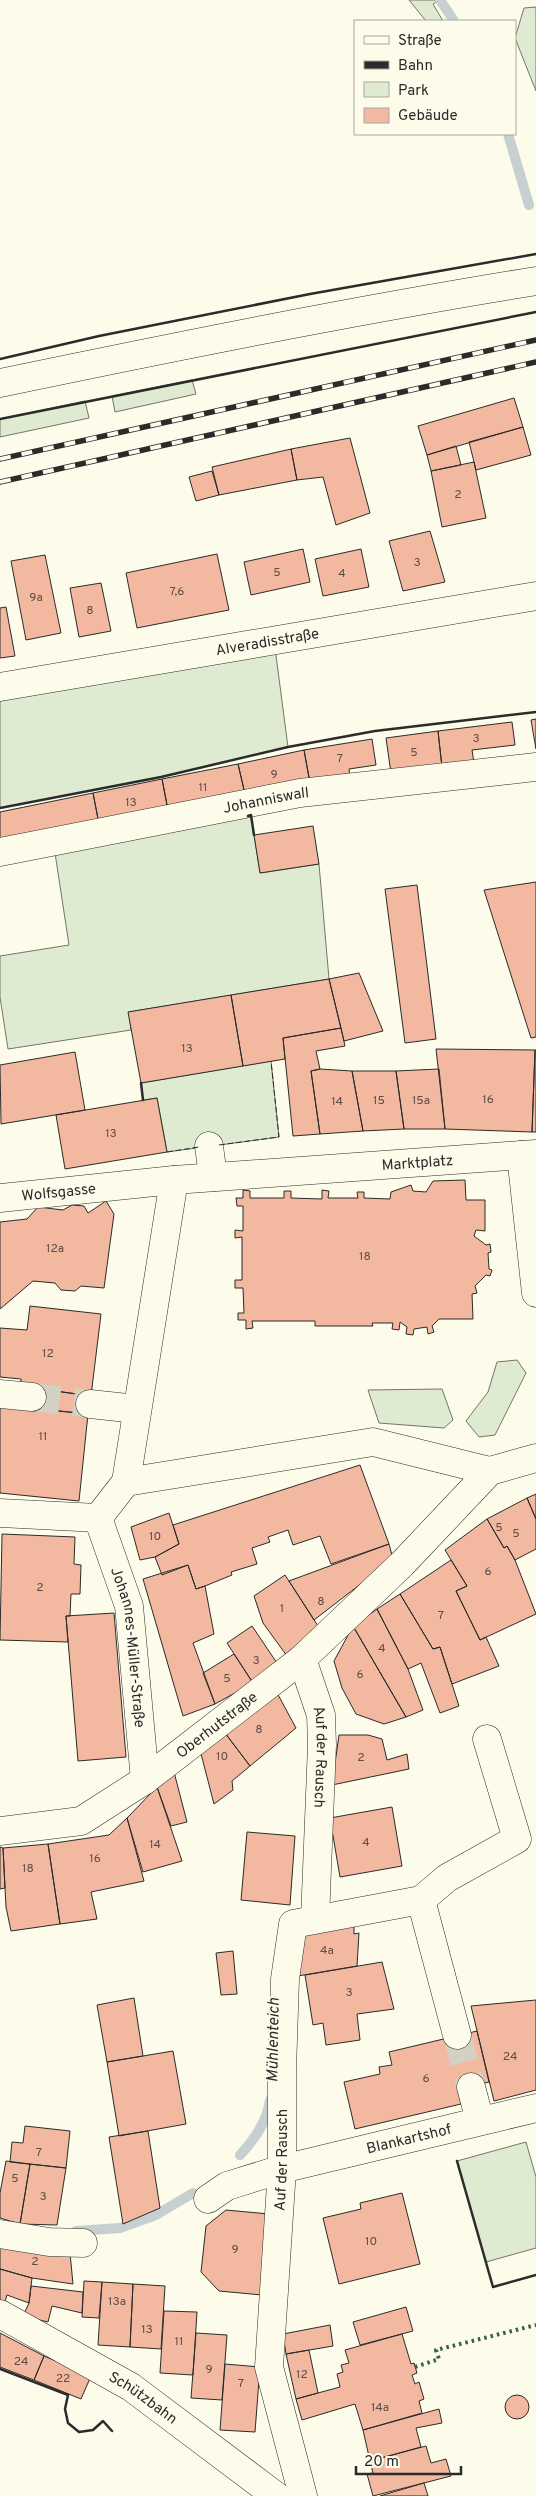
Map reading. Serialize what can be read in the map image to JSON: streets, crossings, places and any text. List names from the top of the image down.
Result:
{
  "streets": {
    "street": [
      "Alveradisstraße",
      "Johanniswall",
      "Marktplatz",
      "Wolfsgasse",
      "Johannes-Müller-Straße",
      "Oberhutstraße",
      "Auf der Rausch",
      "Blankartshof",
      "Schützbahn"
    ]
  },
  "crossings": [
    ["Marktplatz", "Wolfsgasse"],
    ["Johannes-Müller-Straße", "Oberhutstraße"],
    ["Oberhutstraße", "Auf der Rausch"],
    ["Auf der Rausch", "Blankartshof"]
  ],
  "water": ["Mühlenteich"],
  "house_numbers": [
    "2",
    "3",
    "5",
    "4",
    "7,6",
    "9a",
    "8",
    "3",
    "5",
    "7",
    "9",
    "11",
    "13",
    "13",
    "16",
    "15",
    "15a",
    "14",
    "13",
    "12a",
    "18",
    "12",
    "11",
    "5",
    "5",
    "10",
    "6",
    "2",
    "8",
    "1",
    "7",
    "4",
    "3",
    "6",
    "5",
    "8",
    "10",
    "2",
    "4",
    "14",
    "16",
    "18",
    "4a",
    "3",
    "24",
    "6",
    "7",
    "5",
    "3",
    "10",
    "9",
    "2",
    "13a",
    "13",
    "11",
    "24",
    "9",
    "12",
    "22",
    "7",
    "14a"
  ],
  "legend": [
    "Straße",
    "Bahn",
    "Park",
    "Gebäude"
  ],
  "scale_bar": "20 m"
}
